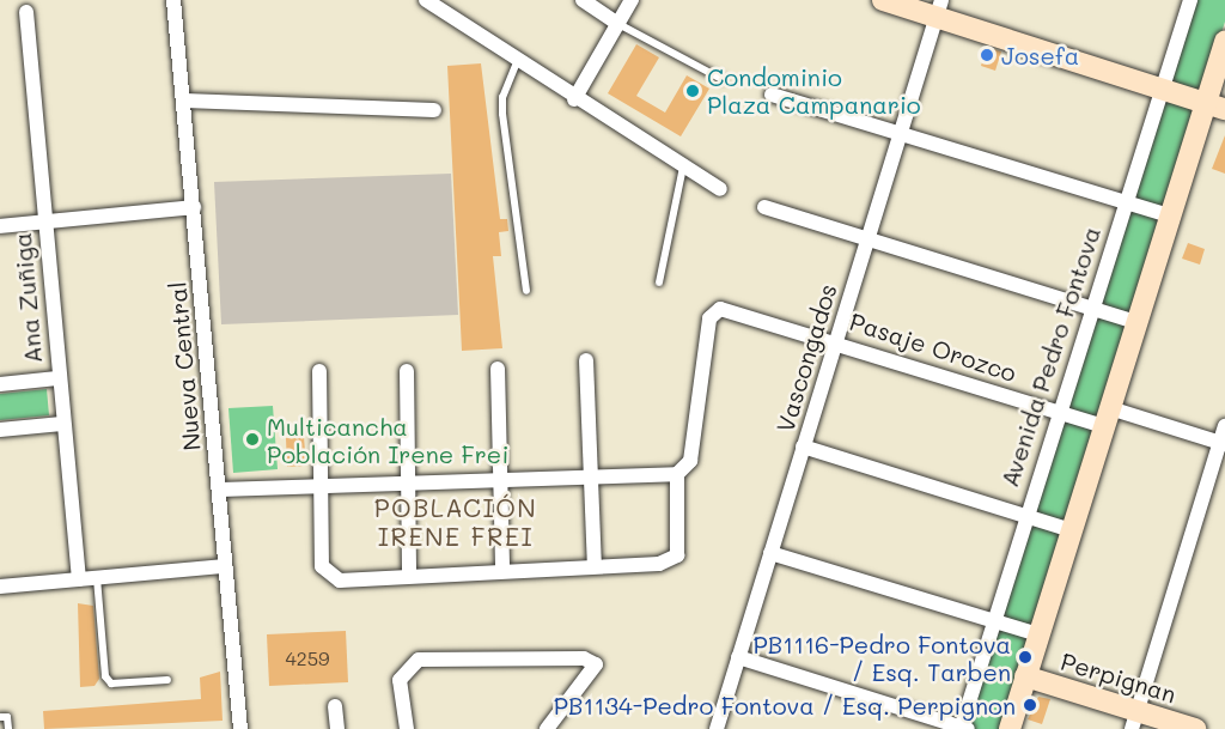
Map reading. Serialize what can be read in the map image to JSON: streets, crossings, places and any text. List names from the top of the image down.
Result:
{
  "streets": {
    "main road": ["Perpignan"],
    "street": [
      "Ana Zuñiga",
      "Pasaje Orozco",
      "Avenida Pedro Fontova",
      "Vascongados",
      "Nueva Central"
    ]
  },
  "crossings": [
    ["Pasaje Orozco", "Avenida Pedro Fontova"],
    ["Pasaje Orozco", "Vascongados"]
  ],
  "districts": ["POBLACIÓN IRENE FREI"],
  "places": [
    "Josefa",
    "Condominio Plaza Campanario",
    "Multicancha Población Irene Frei",
    "PB1116-Pedro Fontova / Esq. Tarben",
    "PB1134-Pedro Fontova / Esq. Perpignon"
  ],
  "house_numbers": ["4259"]
}
